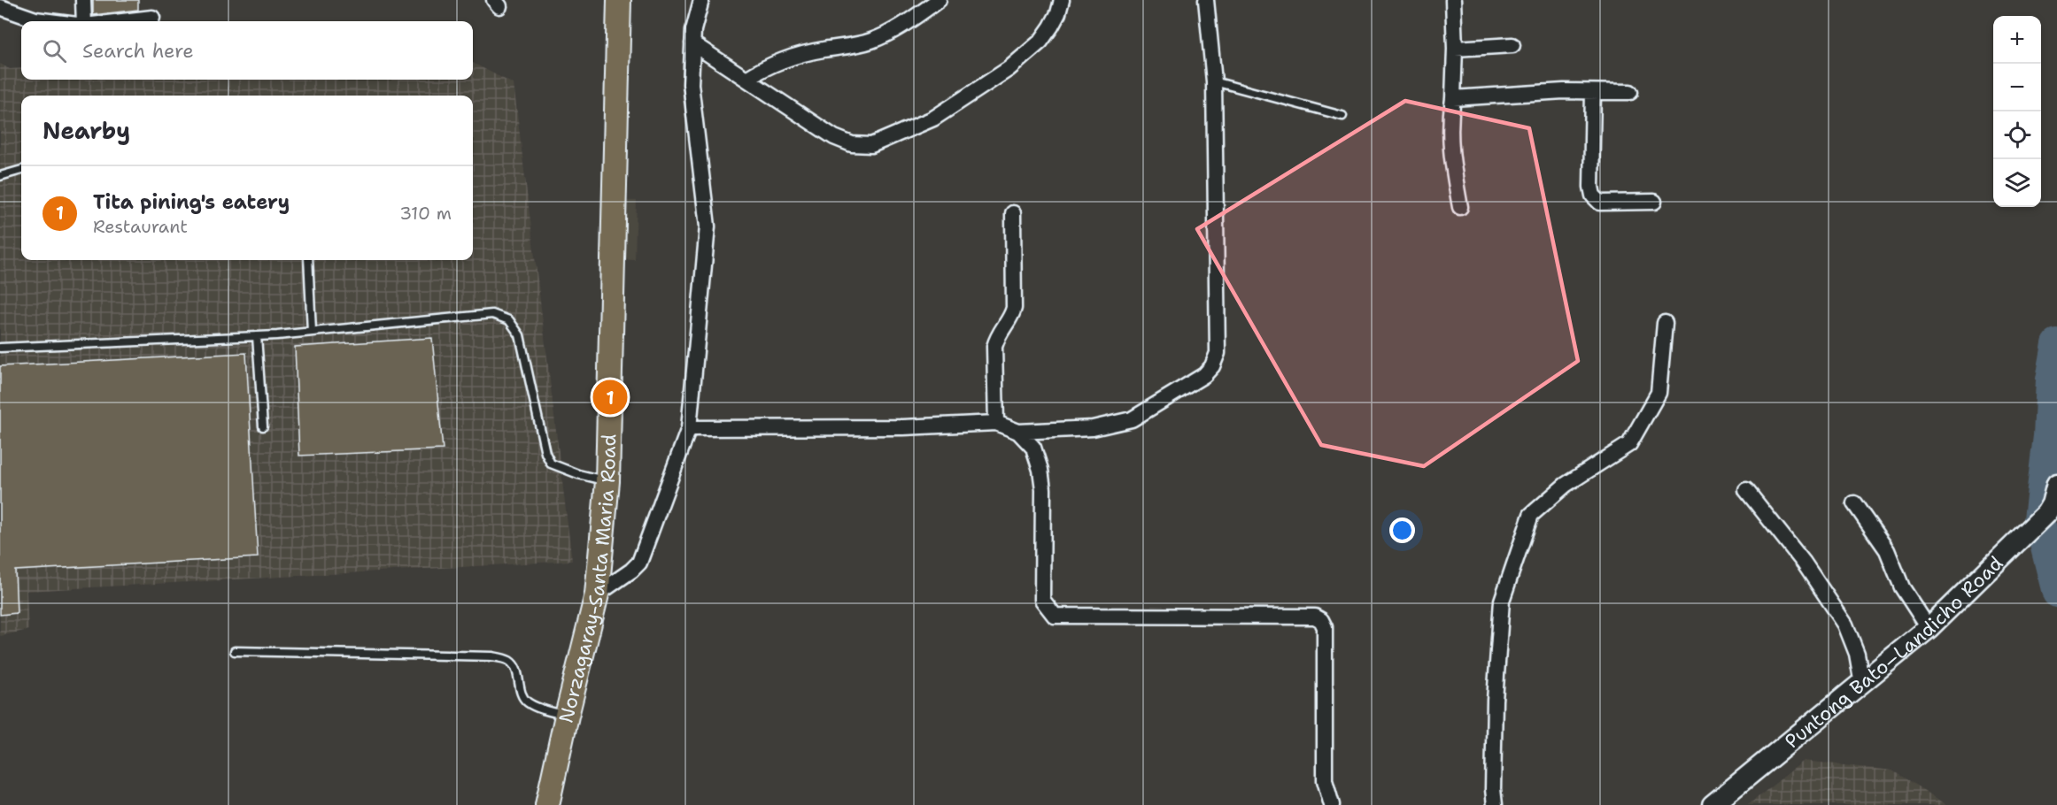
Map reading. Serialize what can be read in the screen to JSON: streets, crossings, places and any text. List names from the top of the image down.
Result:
{
  "streets": {
    "main road": ["Norzagaray-Santa Maria Road", "Puntong Bato–Landicho Road"]
  },
  "page": {
    "map_buttons": ["+", "−"],
    "search": "Search here",
    "heading": "Nearby",
    "list": [
      {
        "mark": "1",
        "name": "Tita pining's eatery",
        "note": "Restaurant",
        "value": "310 m"
      }
    ],
    "pins": "1"
  }
}
